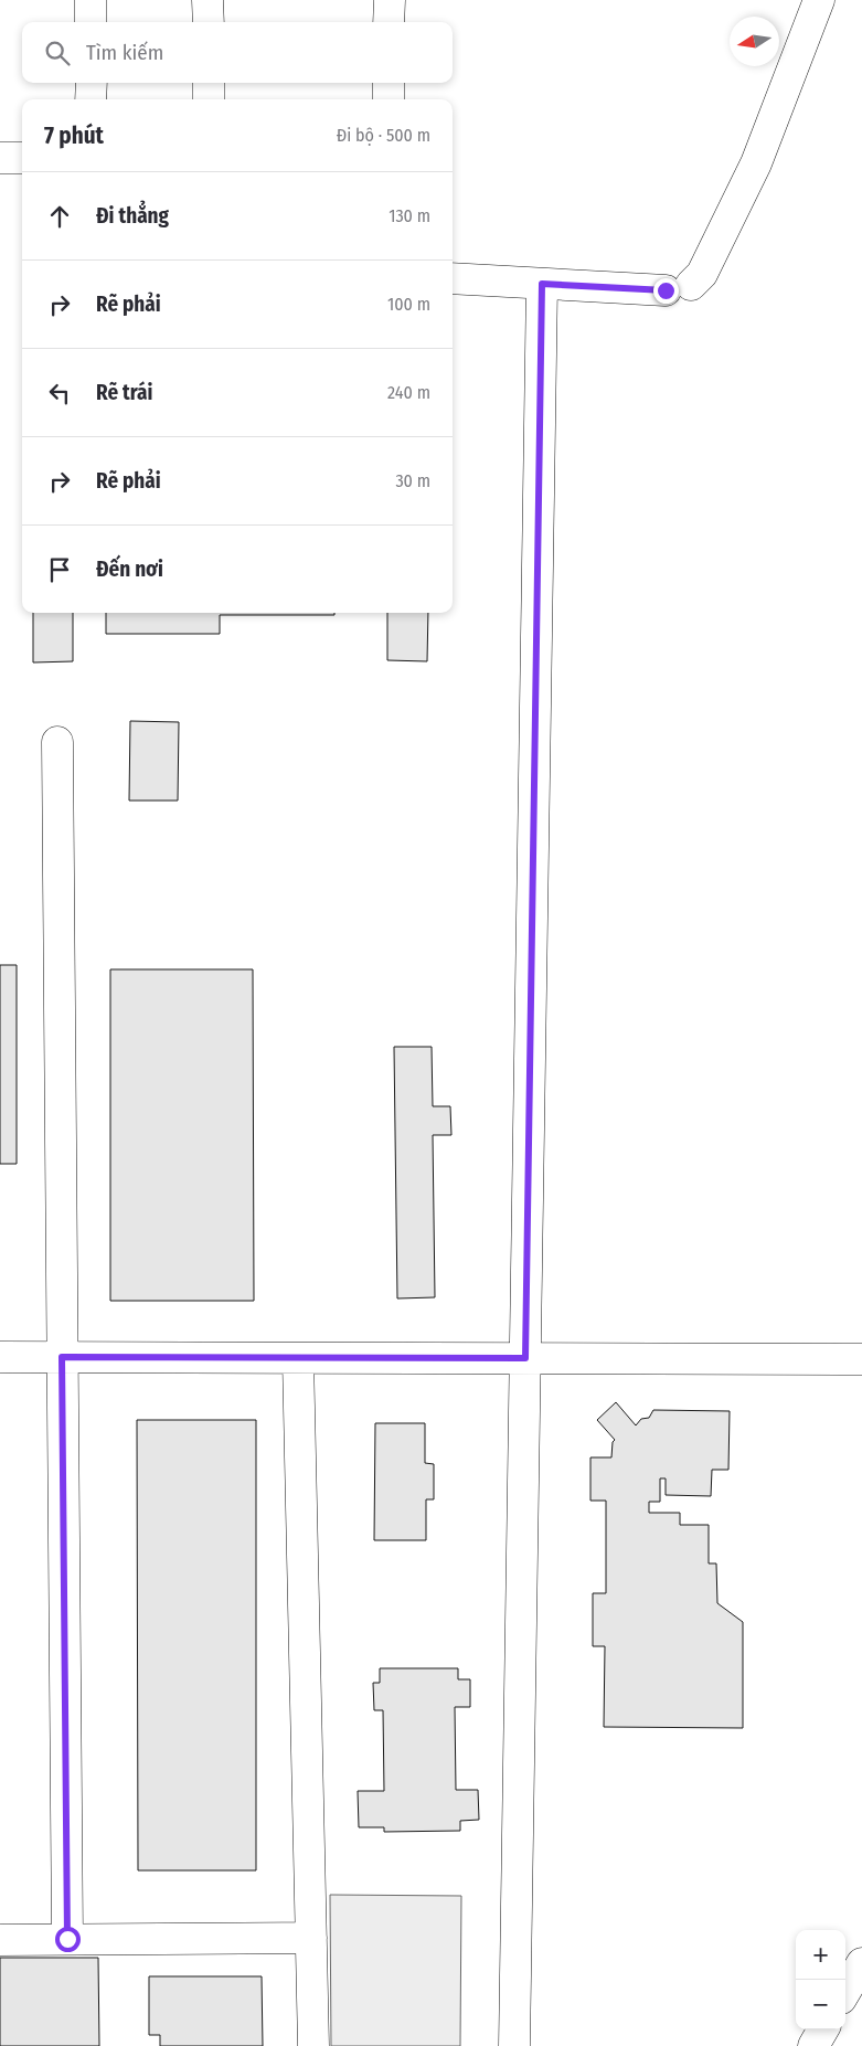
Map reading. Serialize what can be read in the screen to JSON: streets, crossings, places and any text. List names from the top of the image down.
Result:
{
  "north": "left",
  "page": {
    "search": "Tìm kiếm",
    "heading": ["7 phút", "Đi bộ · 500 m"],
    "list": [
      ["Đi thẳng", "130 m"],
      ["Rẽ phải", "100 m"],
      ["Rẽ trái", "240 m"],
      ["Rẽ phải", "30 m"],
      "Đến nơi"
    ],
    "map_buttons": ["+", "−"]
  }
}
